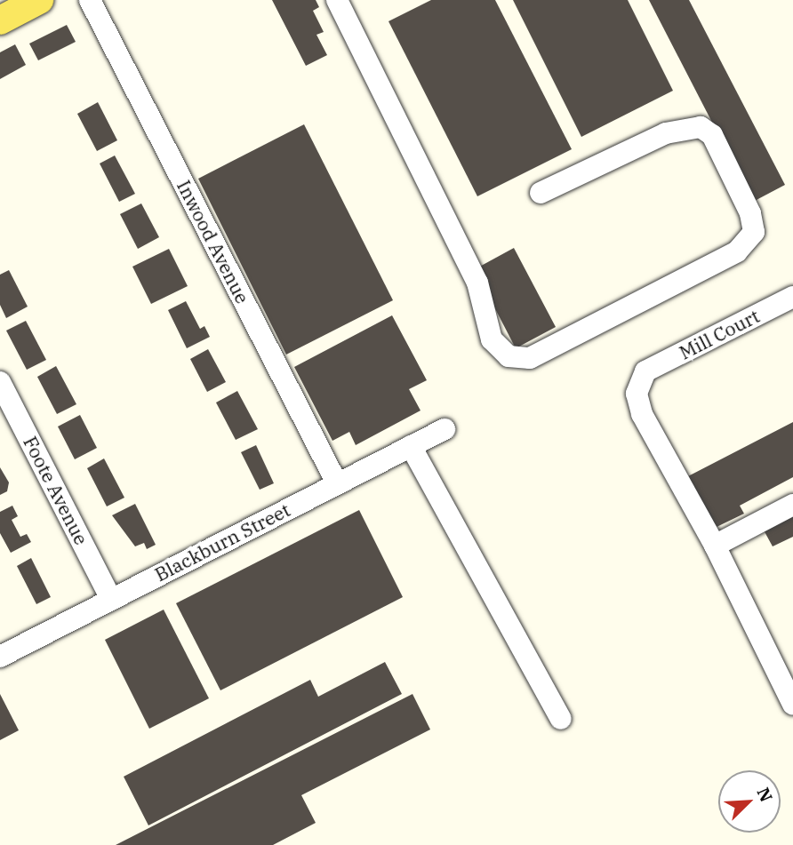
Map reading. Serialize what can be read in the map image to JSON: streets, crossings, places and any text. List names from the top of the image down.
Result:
{
  "streets": {
    "street": [
      "Inwood Avenue",
      "Mill Court",
      "Foote Avenue",
      "Blackburn Street"
    ]
  },
  "crossings": [
    ["Inwood Avenue", "Blackburn Street"],
    ["Foote Avenue", "Blackburn Street"]
  ],
  "north": "top right"
}
